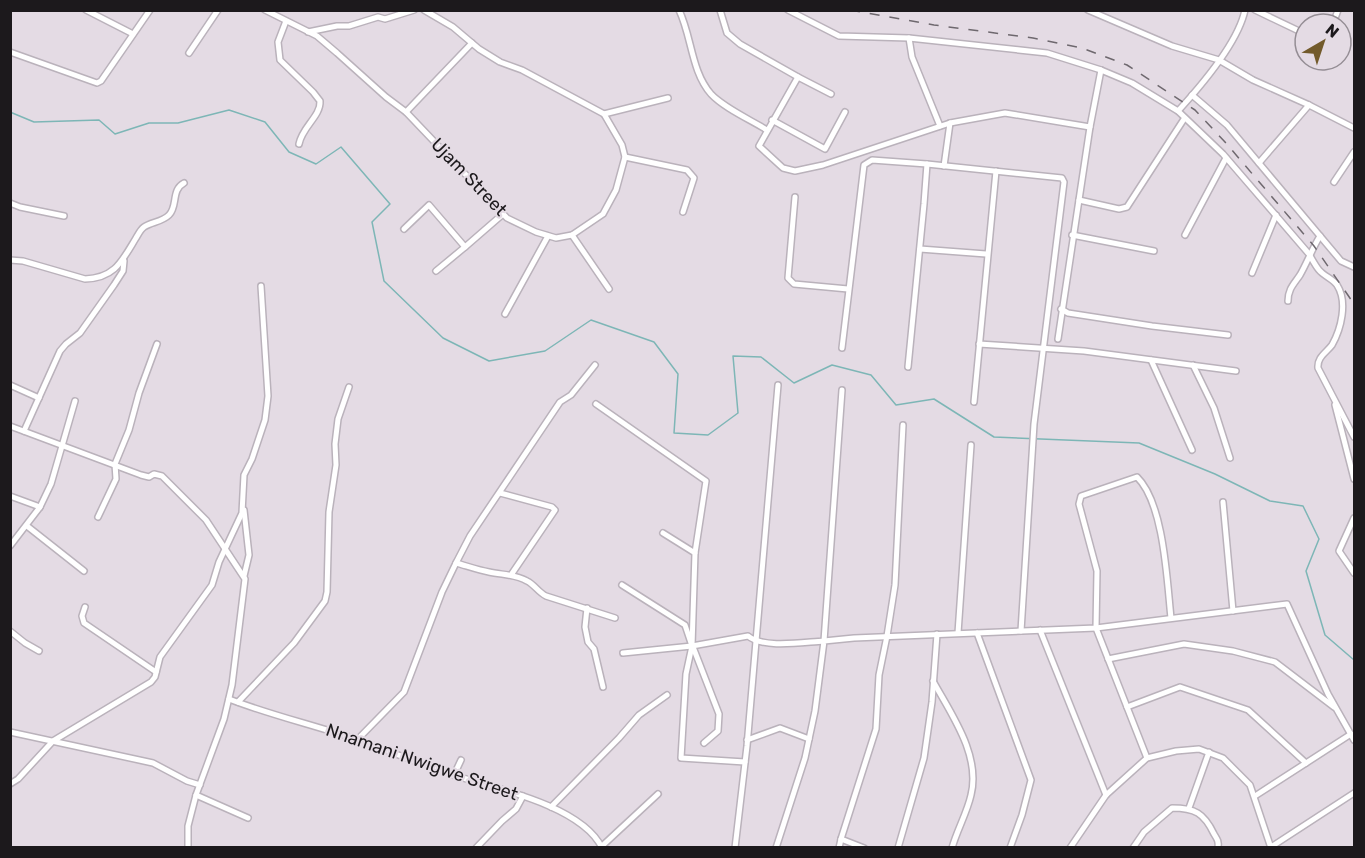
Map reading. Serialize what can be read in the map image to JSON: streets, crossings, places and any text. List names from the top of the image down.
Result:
{
  "streets": {
    "street": ["Ujam Street", "Nnamani Nwigwe Street"]
  },
  "north": "top right"
}
